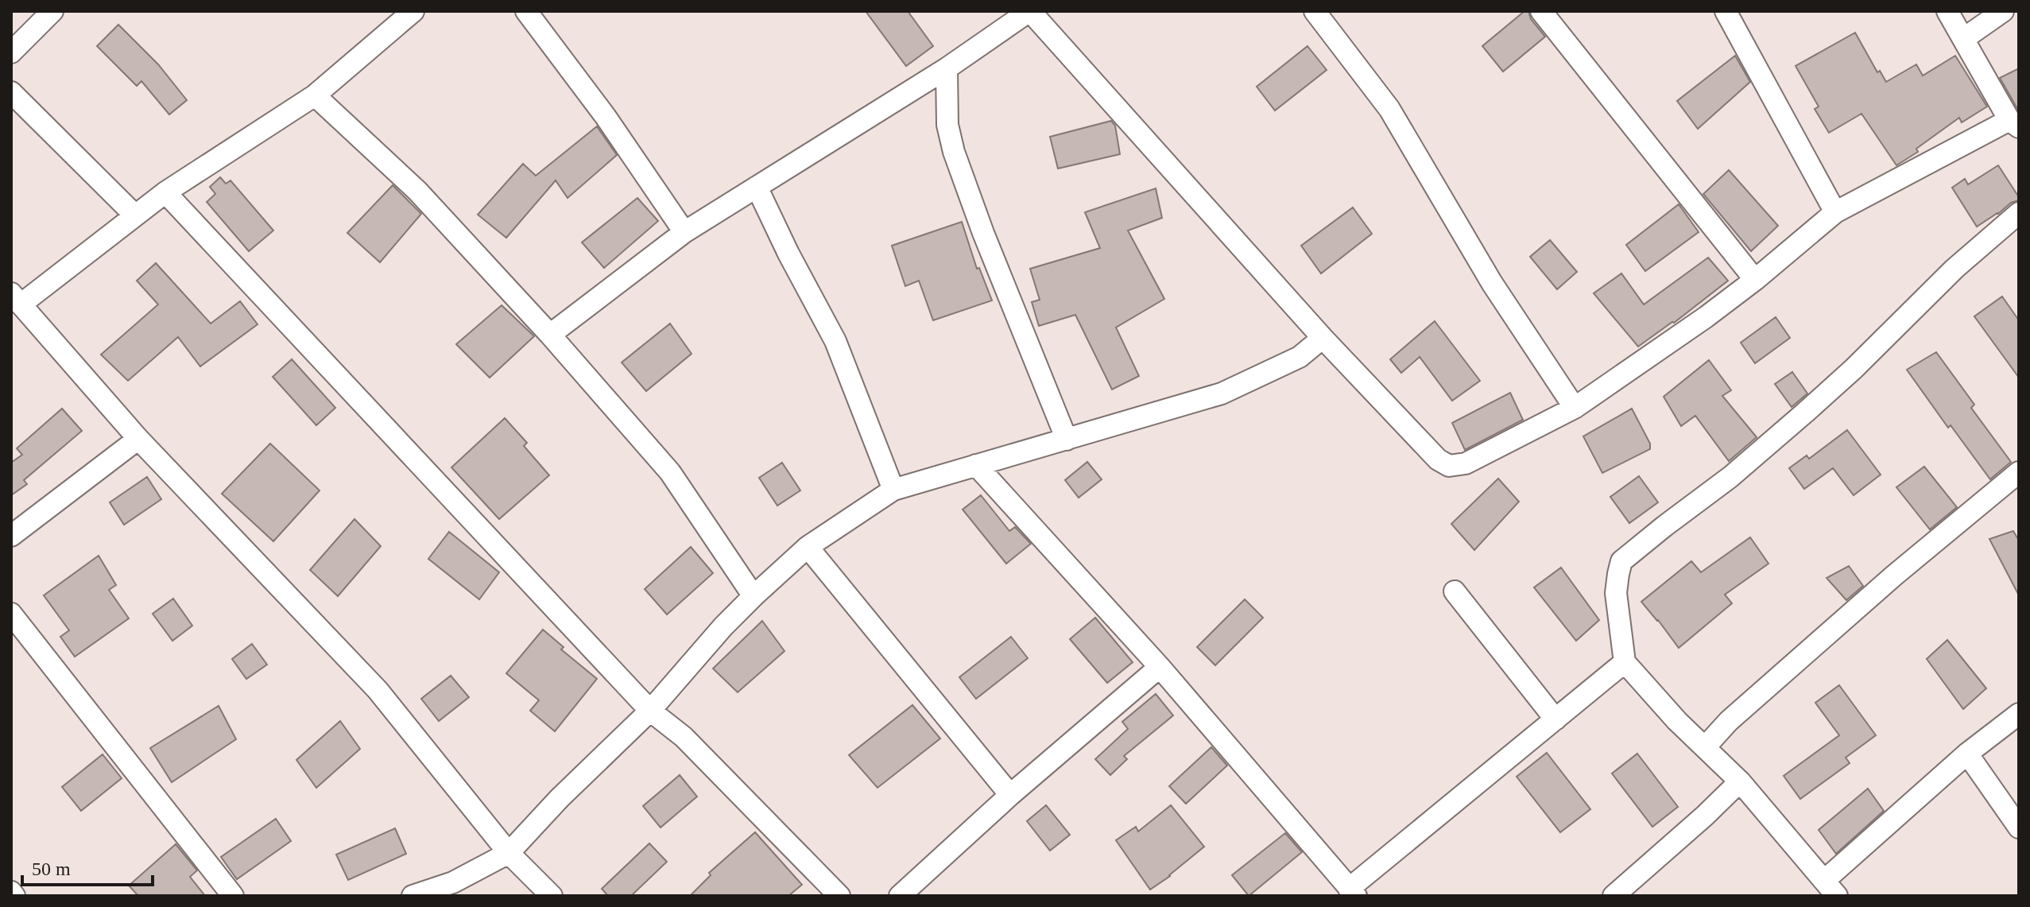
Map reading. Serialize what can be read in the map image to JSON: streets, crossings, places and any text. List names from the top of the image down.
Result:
{
  "scale_bar": "50 m"
}
